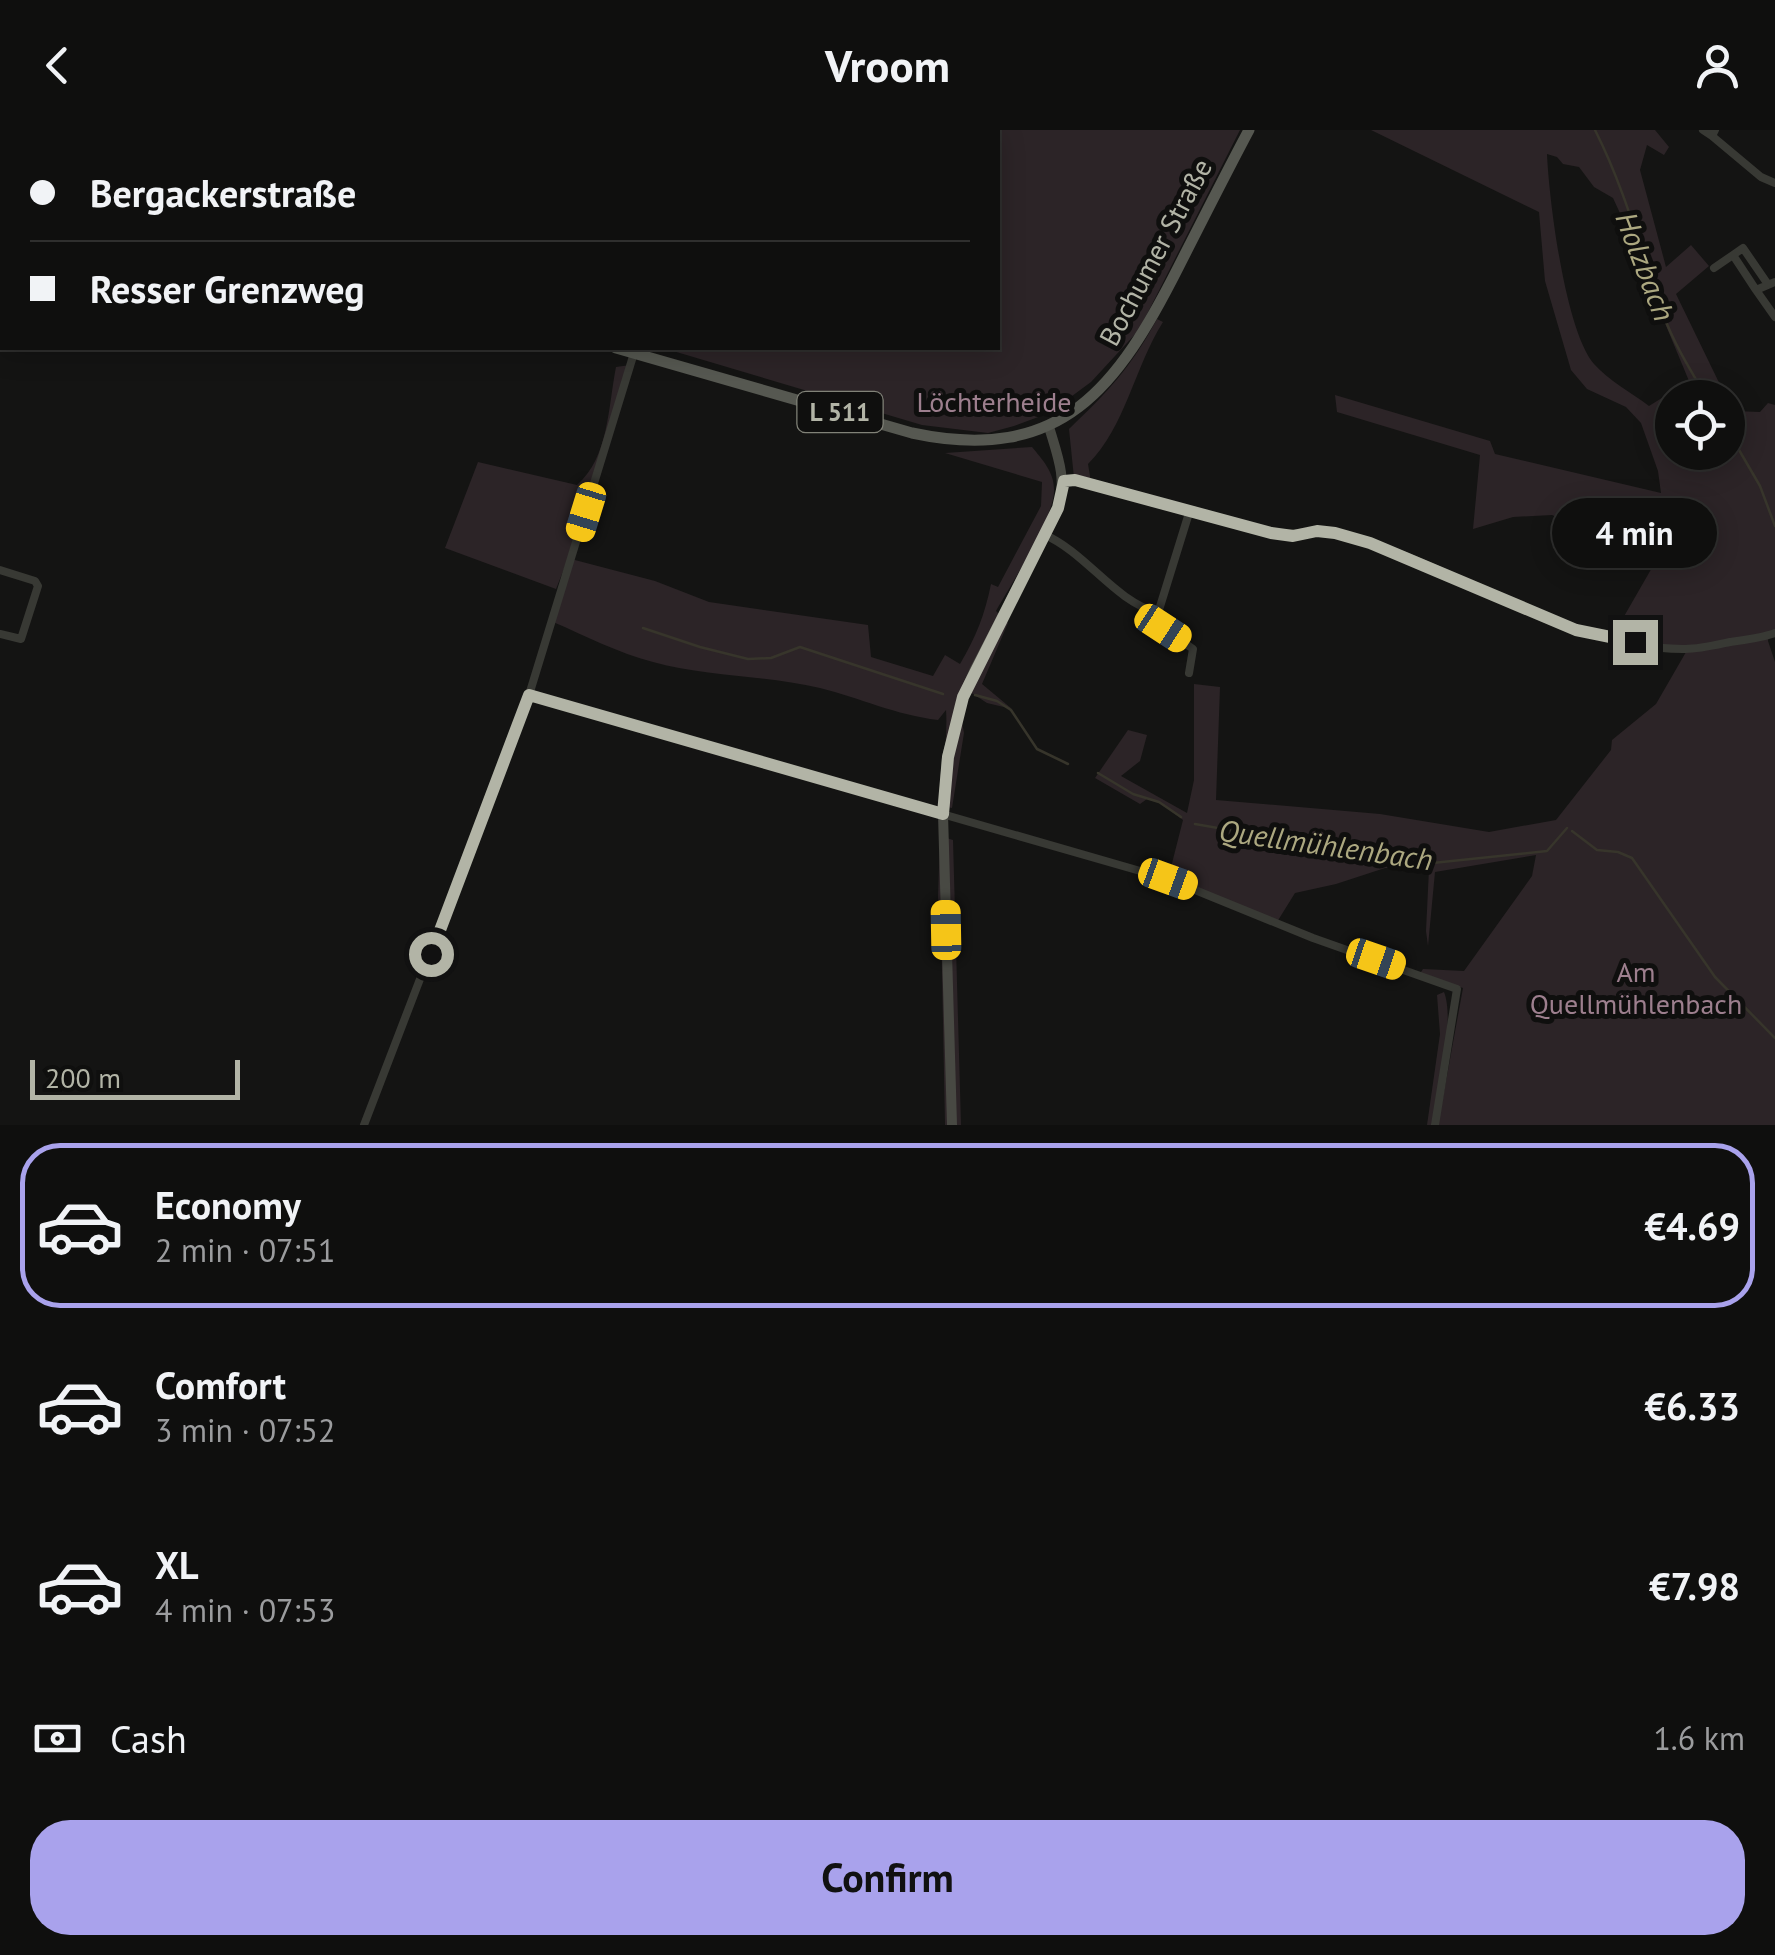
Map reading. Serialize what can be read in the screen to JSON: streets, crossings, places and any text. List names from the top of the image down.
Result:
{
  "streets": {
    "main road": ["Bochumer Straße", "L 511"]
  },
  "crossings": [
    ["Bochumer Straße", "L 511"]
  ],
  "water": ["Holzbach", "Quellmühlenbach"],
  "parks": ["Löchterheide", "Am Quellmühlenbach"],
  "scale_bar": "200 m",
  "page": {
    "header": "Vroom",
    "banner": ["Bergackerstraße", "Resser Grenzweg"],
    "bubble": "4 min",
    "scale": "200 m",
    "list": [
      {
        "name": "Economy",
        "note": "2 min · 07:51",
        "value": "€4.69"
      },
      {
        "name": "Comfort",
        "note": "3 min · 07:52",
        "value": "€6.33"
      },
      {
        "name": "XL",
        "note": "4 min · 07:53",
        "value": "€7.98"
      }
    ],
    "pay": ["Cash", "1.6 km"],
    "buttons": "Confirm"
  }
}
